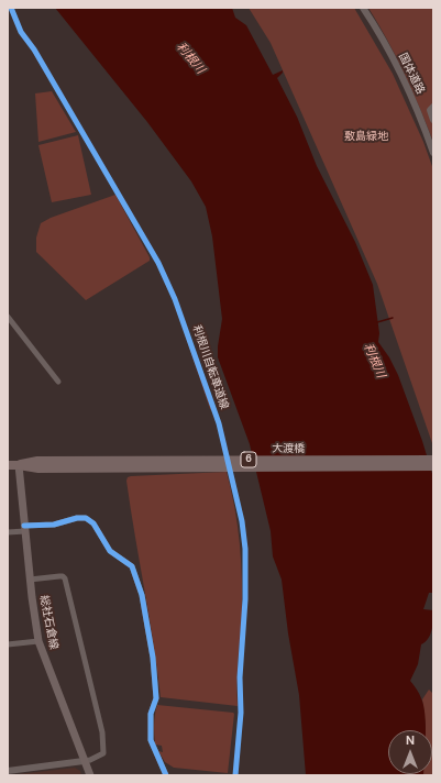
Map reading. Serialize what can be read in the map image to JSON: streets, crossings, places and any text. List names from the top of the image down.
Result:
{
  "streets": {
    "main road": ["大渡橋", "6", "総社石倉線"],
    "street": ["国体道路"],
    "cycle path": ["利根川自転車道線"]
  },
  "crossings": [
    ["大渡橋", "6"],
    ["6", "総社石倉線"]
  ],
  "water": ["利根川"],
  "parks": ["敷島緑地"],
  "north": "top"
}
